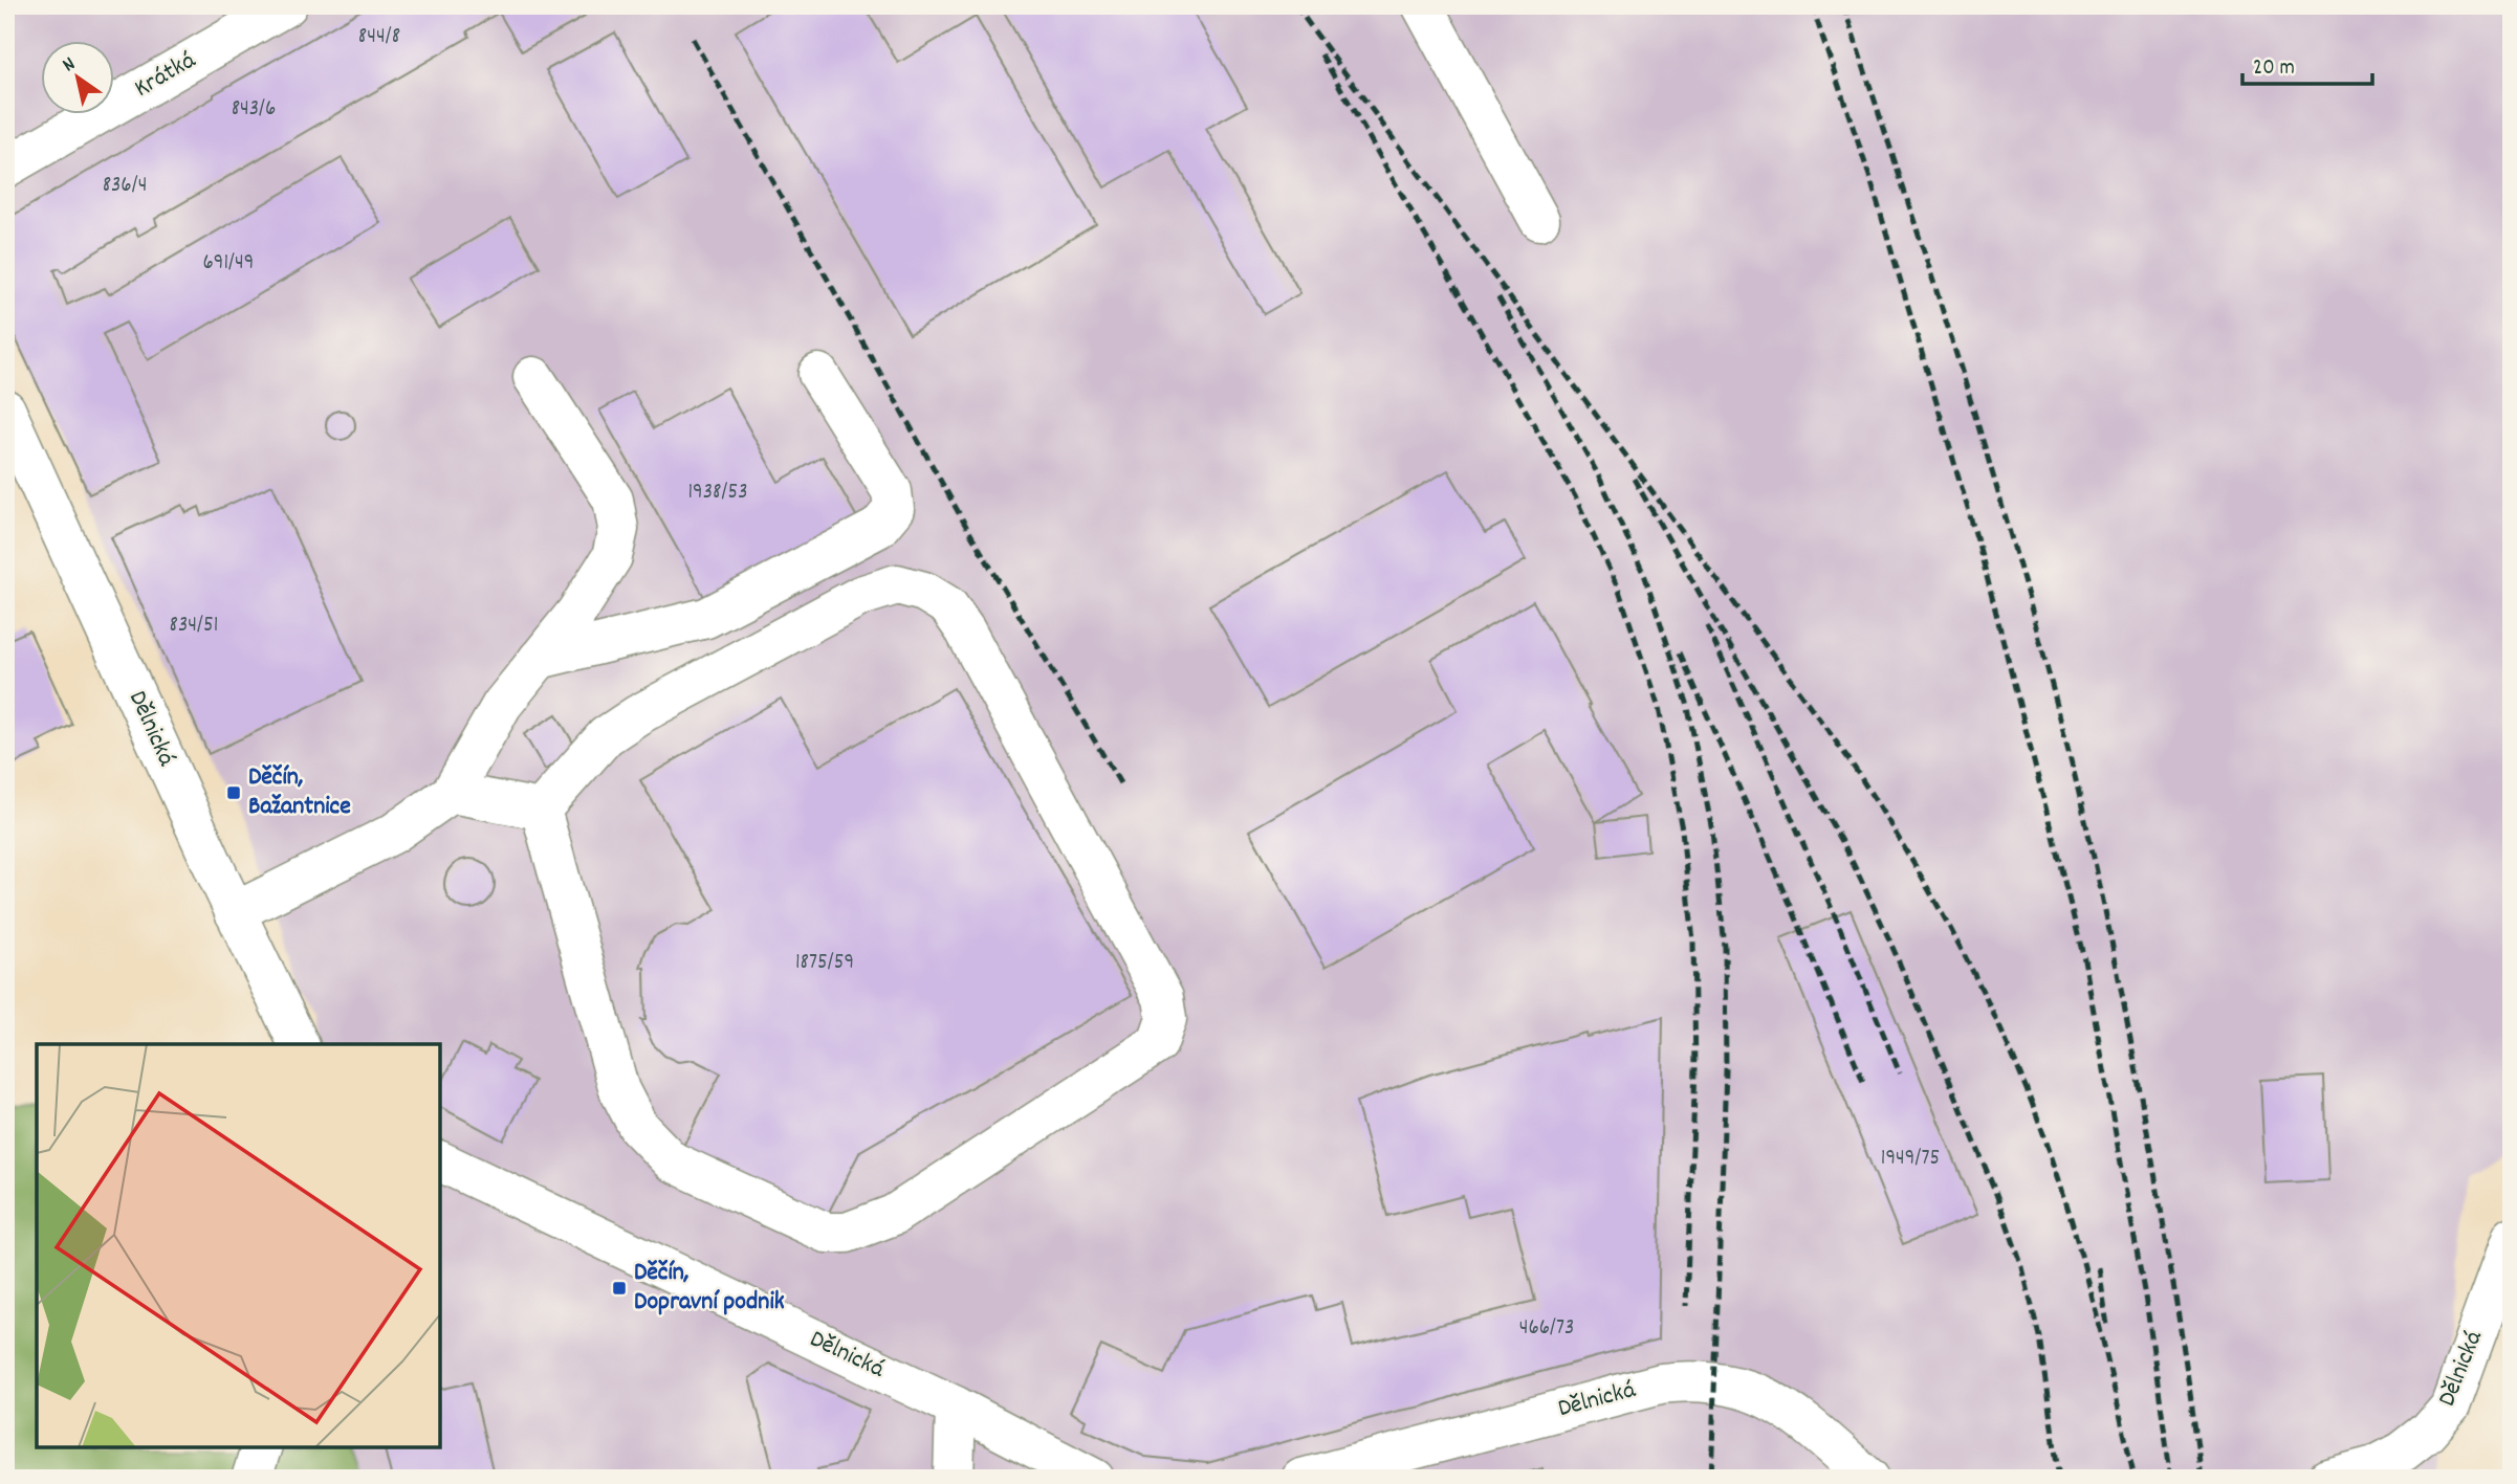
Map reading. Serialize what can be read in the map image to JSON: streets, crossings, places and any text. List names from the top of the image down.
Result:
{
  "streets": {
    "street": ["Krátká", "Dělnická"]
  },
  "places": {
    "transit": ["Děčín, Bažantnice", "Děčín, Dopravní podnik"]
  },
  "house_numbers": [
    "844/8",
    "843/6",
    "836/4",
    "691/49",
    "1938/53",
    "834/51",
    "1875/59",
    "1949/75",
    "466/73"
  ],
  "scale_bar": "20 m",
  "north": "top left"
}
